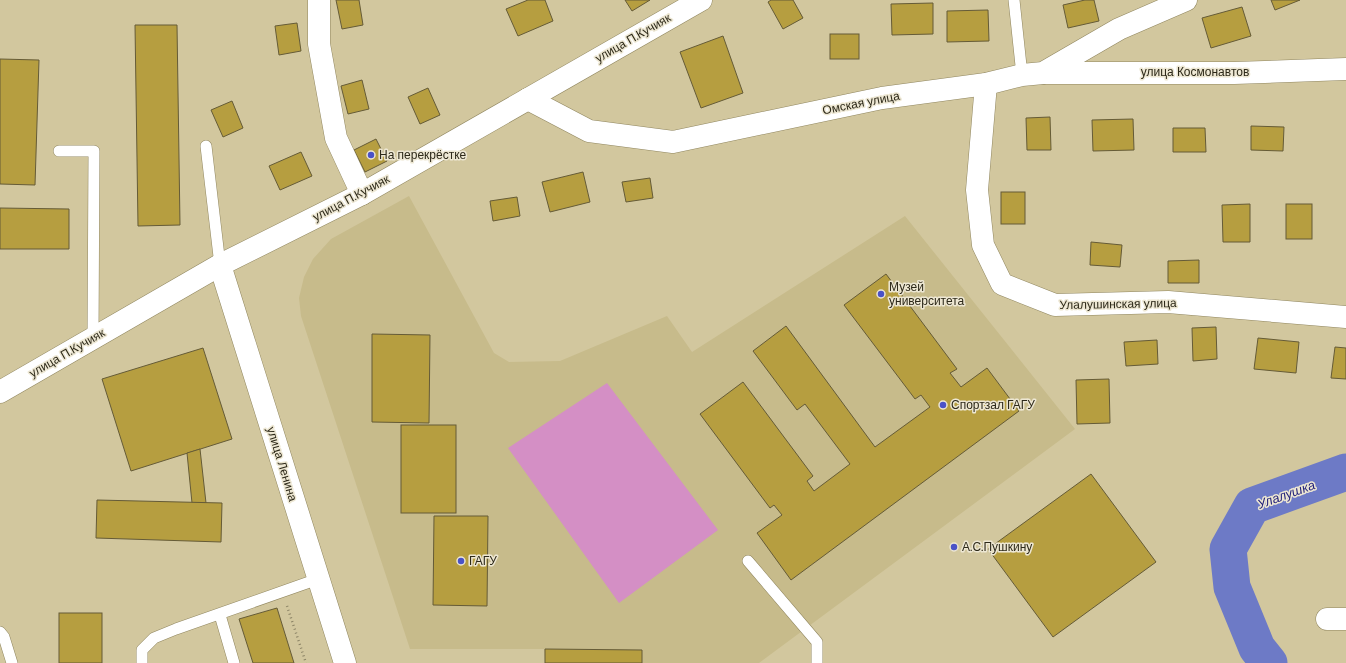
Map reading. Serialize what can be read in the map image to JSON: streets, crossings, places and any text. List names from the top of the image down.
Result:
{
  "streets": {
    "street": [
      "улица П.Кучияк",
      "улица Космонавтов",
      "Омская улица",
      "Улалушинская улица",
      "улица Ленина"
    ]
  },
  "crossings": [
    ["улица П.Кучияк", "Омская улица"],
    ["улица П.Кучияк", "улица Ленина"],
    ["улица Космонавтов", "Омская улица"],
    ["Омская улица", "Улалушинская улица"]
  ],
  "water": ["Улалушка"],
  "places": [
    "На перекрёстке",
    "Музей университета",
    "Спортзал ГАГУ",
    "А.С.Пушкину",
    "ГАГУ"
  ]
}
